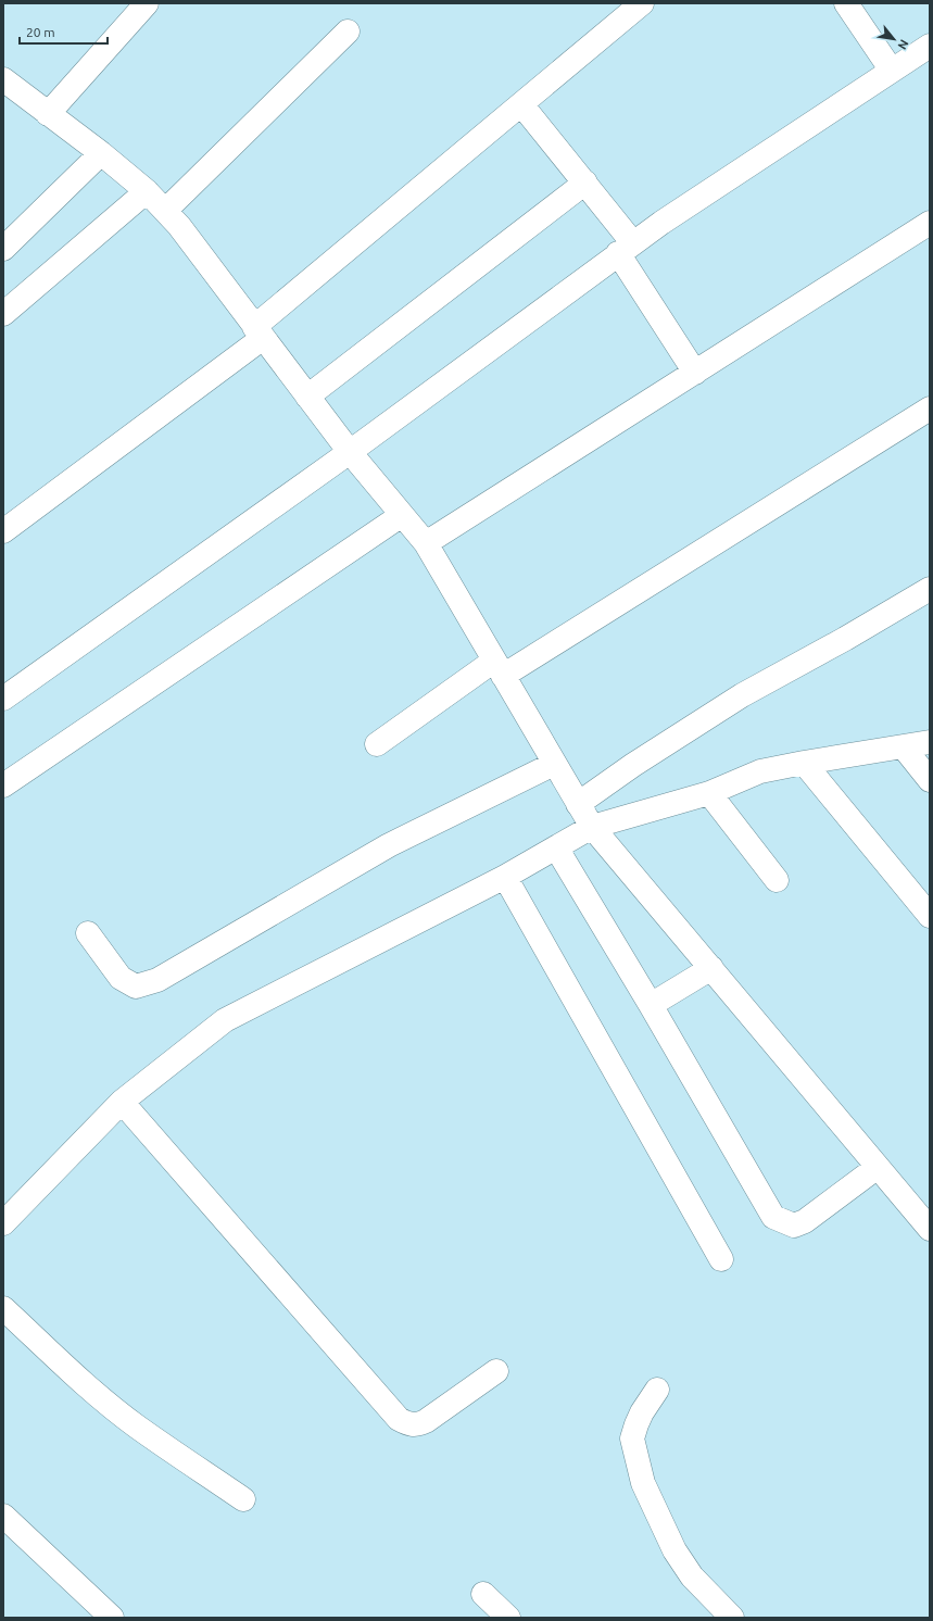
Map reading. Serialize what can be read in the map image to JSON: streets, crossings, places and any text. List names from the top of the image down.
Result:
{
  "scale_bar": "20 m",
  "north": "bottom right"
}
